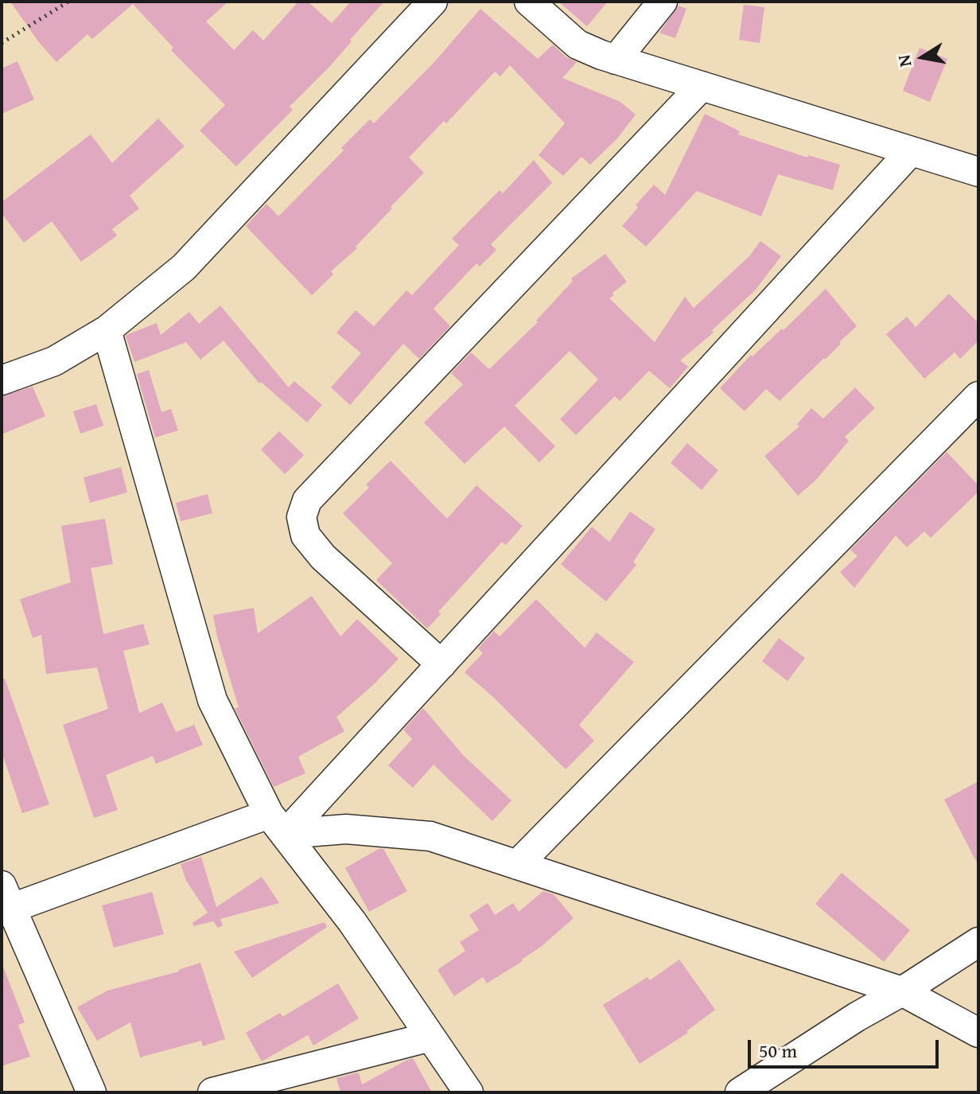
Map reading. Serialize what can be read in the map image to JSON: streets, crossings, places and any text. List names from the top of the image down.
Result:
{
  "scale_bar": "50 m",
  "north": "left"
}
